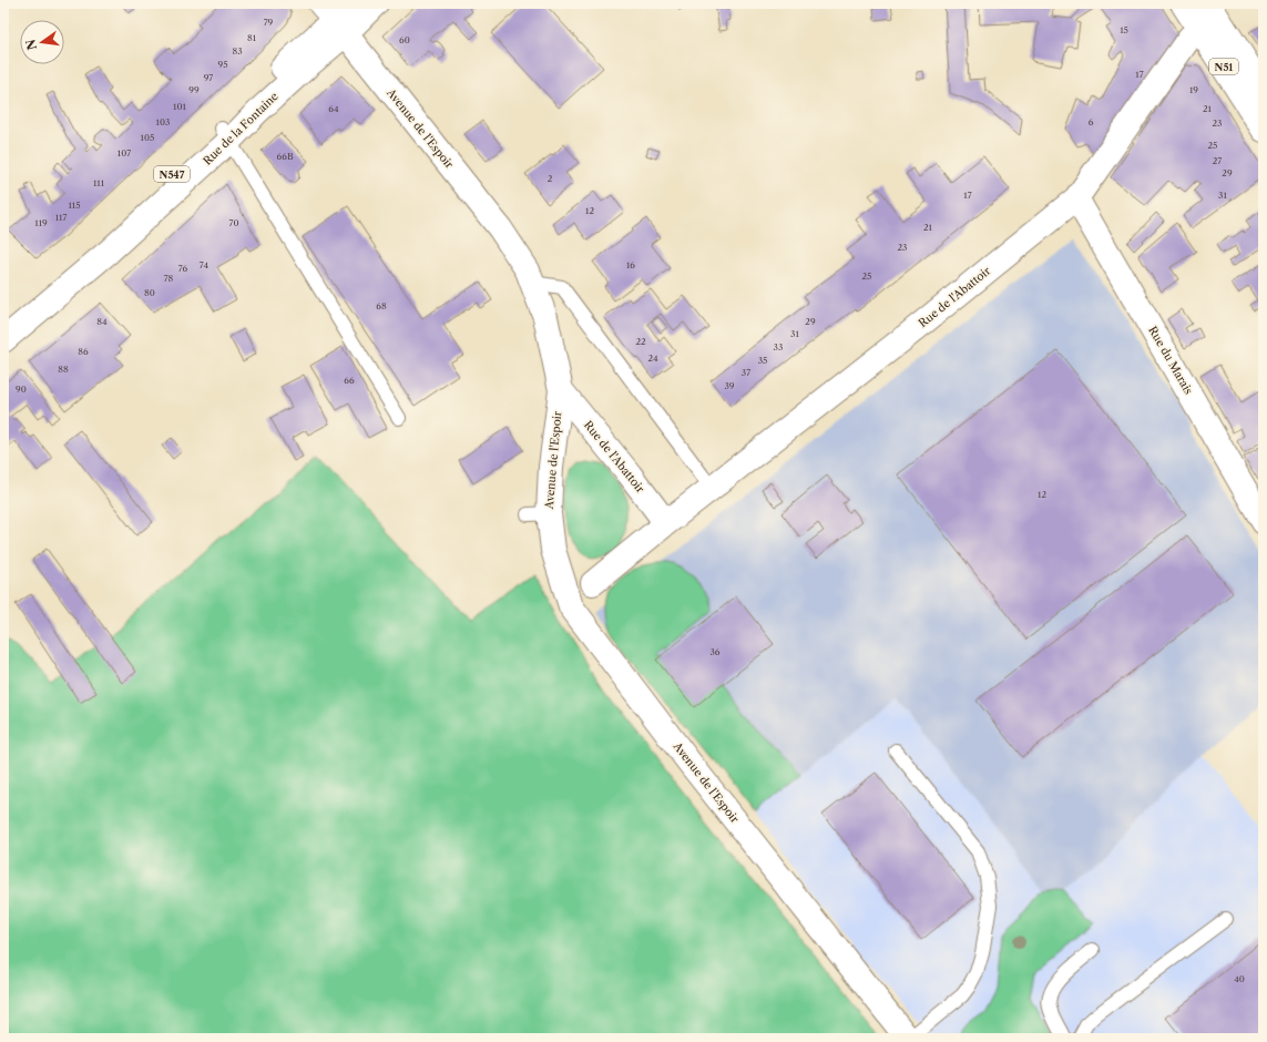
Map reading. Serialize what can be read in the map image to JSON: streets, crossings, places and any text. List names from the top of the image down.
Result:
{
  "streets": {
    "street": [
      "N51",
      "Rue de la Fontaine",
      "Avenue de l'Espoir",
      "N547",
      "Rue de l'Abattoir",
      "Rue du Marais"
    ]
  },
  "crossings": [
    ["N51", "Rue de l'Abattoir"],
    ["Rue de la Fontaine", "Avenue de l'Espoir"],
    ["Avenue de l'Espoir", "Rue de l'Abattoir"],
    ["Rue de l'Abattoir", "Rue du Marais"]
  ],
  "house_numbers": [
    "79",
    "15",
    "81",
    "60",
    "83",
    "95",
    "17",
    "97",
    "99",
    "19",
    "101",
    "64",
    "21",
    "103",
    "6",
    "23",
    "105",
    "25",
    "107",
    "66B",
    "27",
    "29",
    "2",
    "111",
    "17",
    "31",
    "115",
    "12",
    "117",
    "119",
    "70",
    "21",
    "23",
    "74",
    "16",
    "76",
    "25",
    "78",
    "80",
    "68",
    "84",
    "29",
    "31",
    "22",
    "33",
    "86",
    "24",
    "35",
    "88",
    "37",
    "66",
    "39",
    "90",
    "12",
    "36",
    "40"
  ],
  "north": "left"
}
